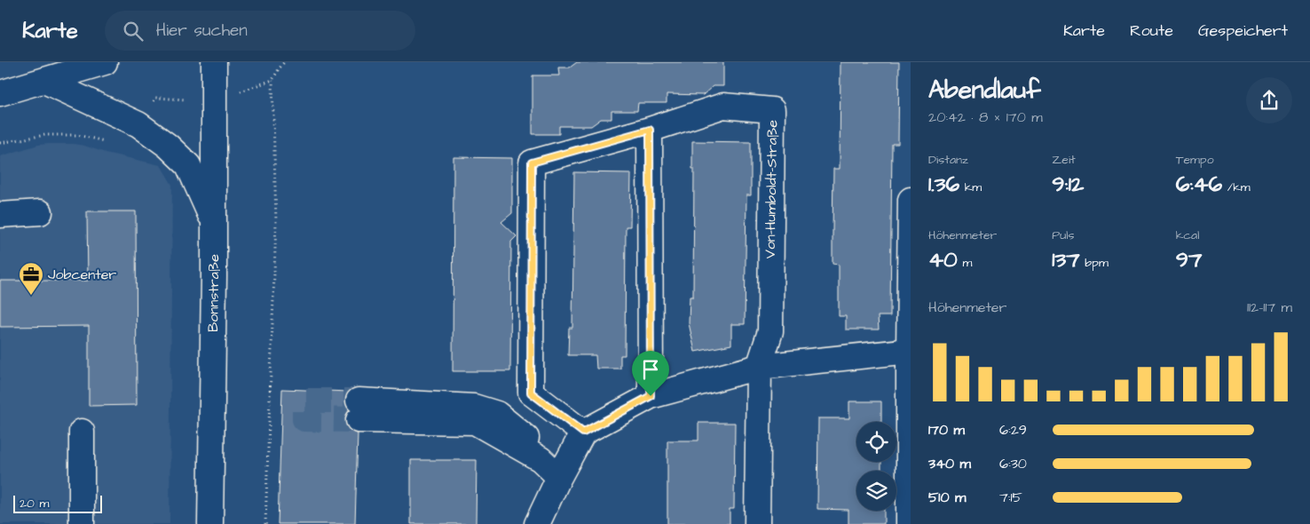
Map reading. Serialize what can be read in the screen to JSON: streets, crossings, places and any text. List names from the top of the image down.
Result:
{
  "streets": {
    "main road": ["Von-Humboldt-Straße", "Bonnstraße"]
  },
  "places": {
    "office": ["Jobcenter"]
  },
  "scale_bar": "20 m",
  "page": {
    "header": "Karte",
    "search": "Hier suchen",
    "nav": ["Karte", "Route", "Gespeichert"],
    "heading": ["Abendlauf", "20:42 · 8 × 170 m"],
    "stats": [
      ["Distanz", "1.36 km"],
      ["Zeit", "9:12"],
      ["Tempo", "6:46 /km"],
      ["Höhenmeter", "40 m"],
      ["Puls", "137 bpm"],
      ["kcal", "97"]
    ],
    "chart": ["Höhenmeter", "112–117 m"],
    "list": [
      {
        "name": "170 m",
        "note": "6:29"
      },
      {
        "name": "340 m",
        "note": "6:30"
      },
      {
        "name": "510 m",
        "note": "7:15"
      }
    ],
    "scale": "20 m"
  }
}
